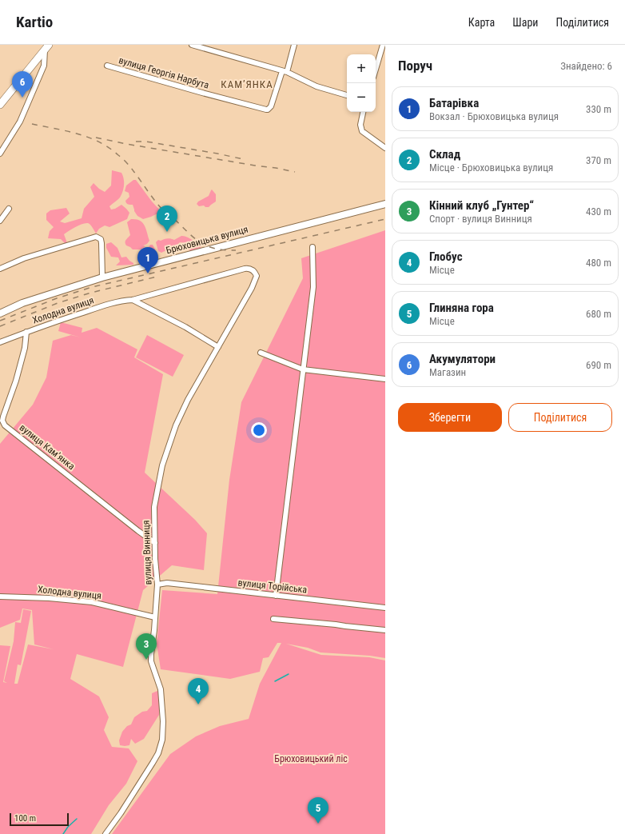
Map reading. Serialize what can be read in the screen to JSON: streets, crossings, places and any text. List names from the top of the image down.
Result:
{
  "streets": {
    "main road": ["Брюховицька вулиця"],
    "street": [
      "вулиця Георгія Нарбута",
      "Холодна вулиця",
      "вулиця Камʼянка",
      "вулиця Винниця",
      "вулиця Торійська"
    ]
  },
  "crossings": [
    ["Холодна вулиця", "вулиця Камʼянка"],
    ["Холодна вулиця", "вулиця Винниця"],
    ["вулиця Камʼянка", "вулиця Винниця"],
    ["вулиця Винниця", "вулиця Торійська"]
  ],
  "districts": ["КАМ’ЯНКА"],
  "parks": ["Брюховицький ліс"],
  "scale_bar": "100 m",
  "page": {
    "header": "Kartio",
    "nav": ["Карта", "Шари", "Поділитися"],
    "heading": ["Поруч", "Знайдено: 6"],
    "map_buttons": ["+", "−"],
    "pins": [
      "6",
      "2",
      "1",
      "3",
      "4",
      "5"
    ],
    "list": [
      {
        "mark": "1",
        "name": "Батарівка",
        "note": "Вокзал · Брюховицька вулиця",
        "value": "330 m"
      },
      {
        "mark": "2",
        "name": "Склад",
        "note": "Місце · Брюховицька вулиця",
        "value": "370 m"
      },
      {
        "mark": "3",
        "name": "Кінний клуб „Гунтер“",
        "note": "Спорт · вулиця Винниця",
        "value": "430 m"
      },
      {
        "mark": "4",
        "name": "Глобус",
        "note": "Місце",
        "value": "480 m"
      },
      {
        "mark": "5",
        "name": "Глиняна гора",
        "note": "Місце",
        "value": "680 m"
      },
      {
        "mark": "6",
        "name": "Акумулятори",
        "note": "Магазин",
        "value": "690 m"
      }
    ],
    "buttons": ["Зберегти", "Поділитися"],
    "scale": "100 m"
  }
}
